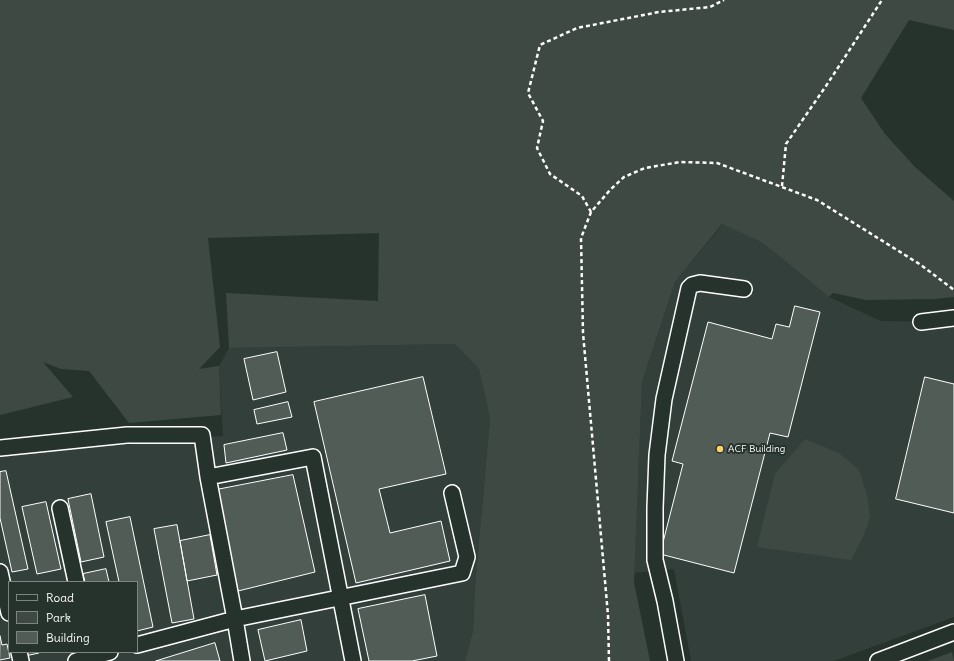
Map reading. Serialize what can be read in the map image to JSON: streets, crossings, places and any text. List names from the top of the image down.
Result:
{
  "places": ["ACF Building"],
  "legend": ["Road", "Park", "Building"]
}
